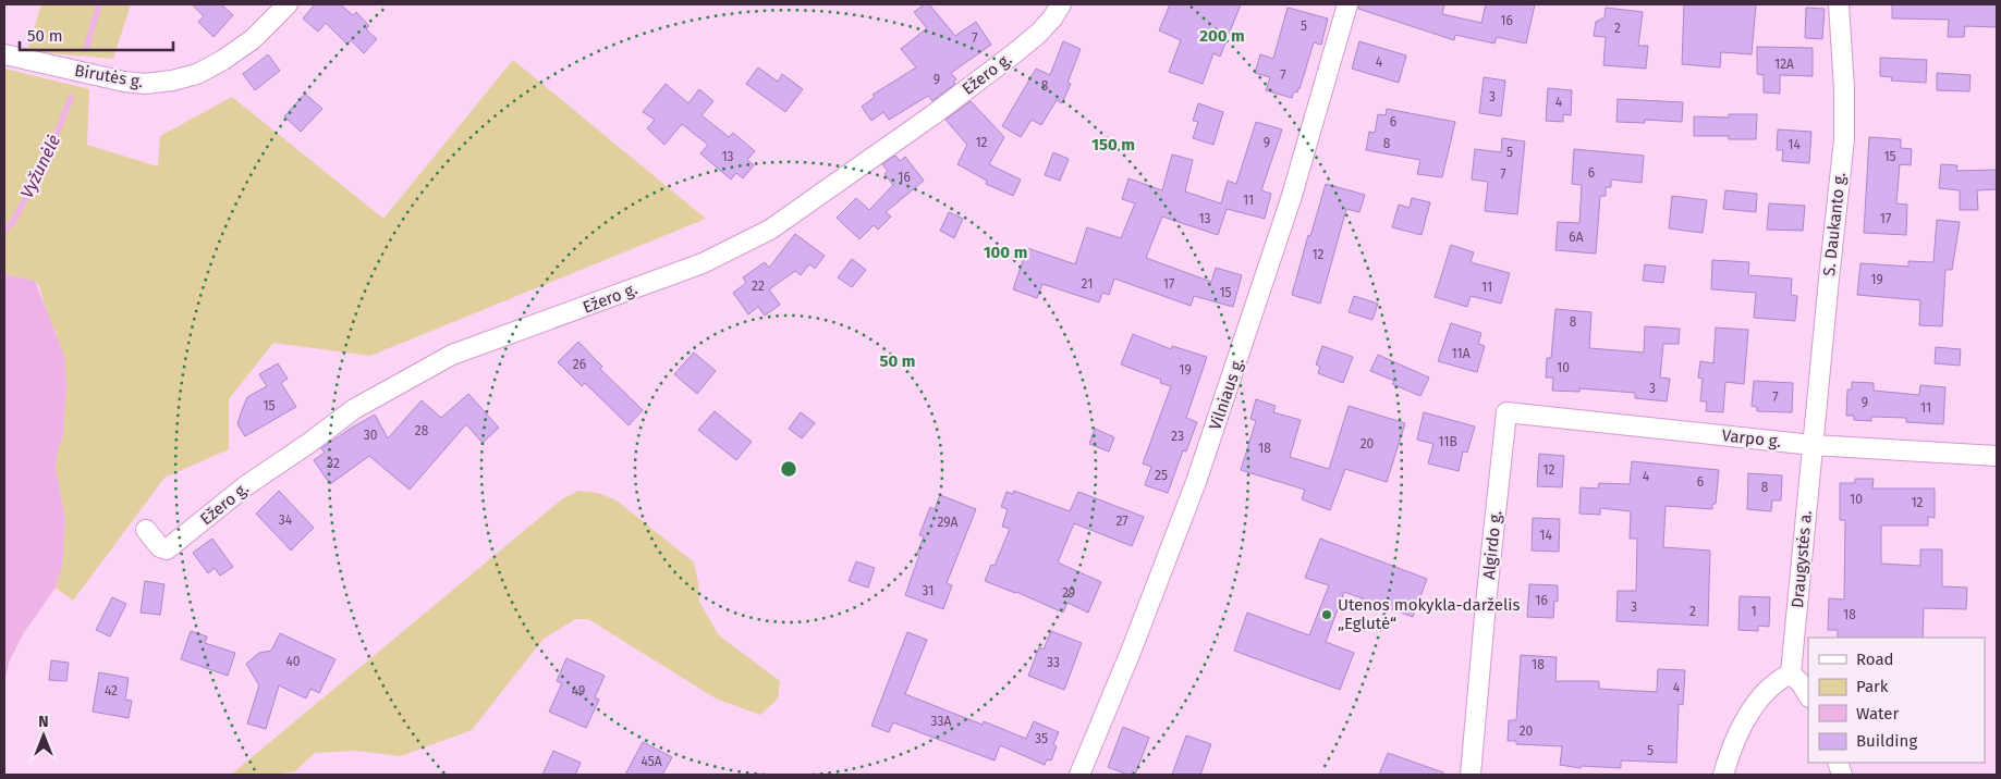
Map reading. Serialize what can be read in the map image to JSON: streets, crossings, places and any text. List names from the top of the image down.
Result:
{
  "streets": {
    "street": [
      "Ežero g.",
      "Birutės g.",
      "S. Daukanto g.",
      "Vilniaus g.",
      "Varpo g.",
      "Algirdo g.",
      "Draugystės a."
    ]
  },
  "crossings": [
    ["S. Daukanto g.", "Varpo g."],
    ["S. Daukanto g.", "Draugystės a."],
    ["Varpo g.", "Algirdo g."],
    ["Varpo g.", "Draugystės a."]
  ],
  "water": ["Vyžunėlė"],
  "places": ["Utenos mokykla-darželis „Eglutė“"],
  "house_numbers": [
    "16",
    "5",
    "2",
    "7",
    "4",
    "12A",
    "7",
    "9",
    "8",
    "3",
    "4",
    "6",
    "12",
    "9",
    "8",
    "14",
    "5",
    "13",
    "15",
    "6",
    "7",
    "16",
    "11",
    "13",
    "17",
    "6A",
    "12",
    "19",
    "21",
    "17",
    "22",
    "11",
    "15",
    "8",
    "11A",
    "26",
    "10",
    "19",
    "3",
    "7",
    "9",
    "15",
    "11",
    "28",
    "30",
    "23",
    "11B",
    "20",
    "18",
    "32",
    "12",
    "25",
    "4",
    "6",
    "8",
    "10",
    "12",
    "34",
    "27",
    "29A",
    "14",
    "31",
    "29",
    "16",
    "3",
    "2",
    "1",
    "18",
    "40",
    "33",
    "18",
    "4",
    "42",
    "49",
    "33A",
    "20",
    "35",
    "5",
    "45A"
  ],
  "legend": [
    "Road",
    "Park",
    "Water",
    "Building"
  ],
  "scale_bar": "50 m",
  "north": "top",
  "rings": [
    "200 m",
    "150 m",
    "100 m",
    "50 m"
  ]
}
